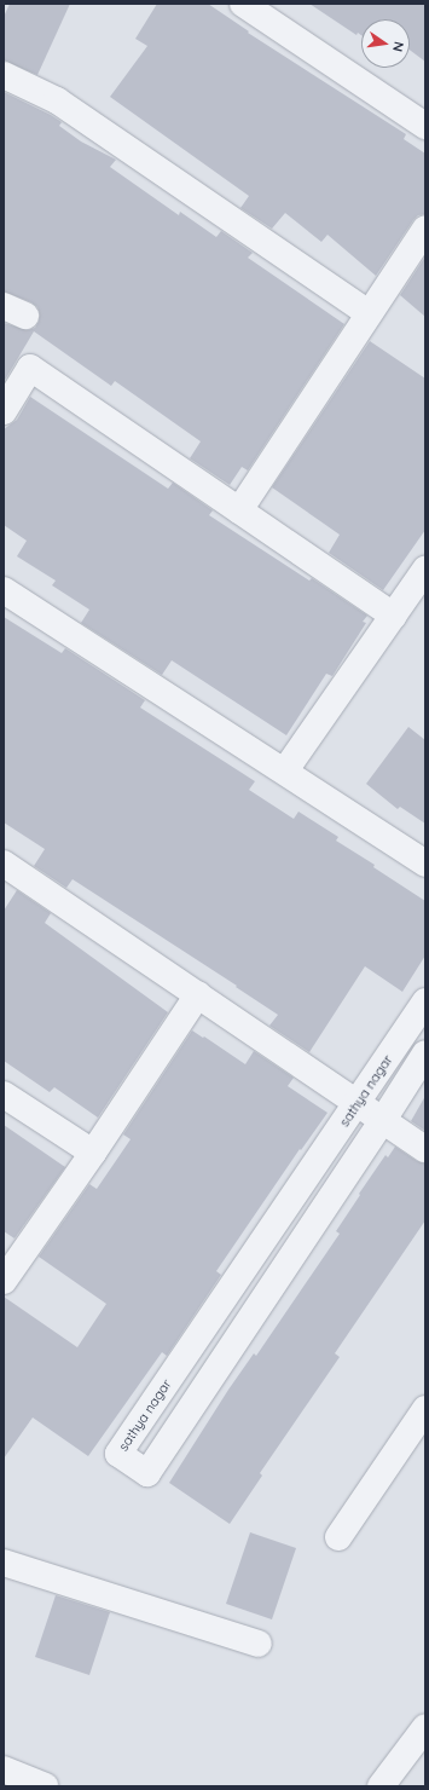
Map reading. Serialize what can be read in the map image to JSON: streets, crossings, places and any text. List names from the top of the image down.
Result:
{
  "streets": {
    "street": ["sathya nagar"]
  },
  "north": "right"
}
